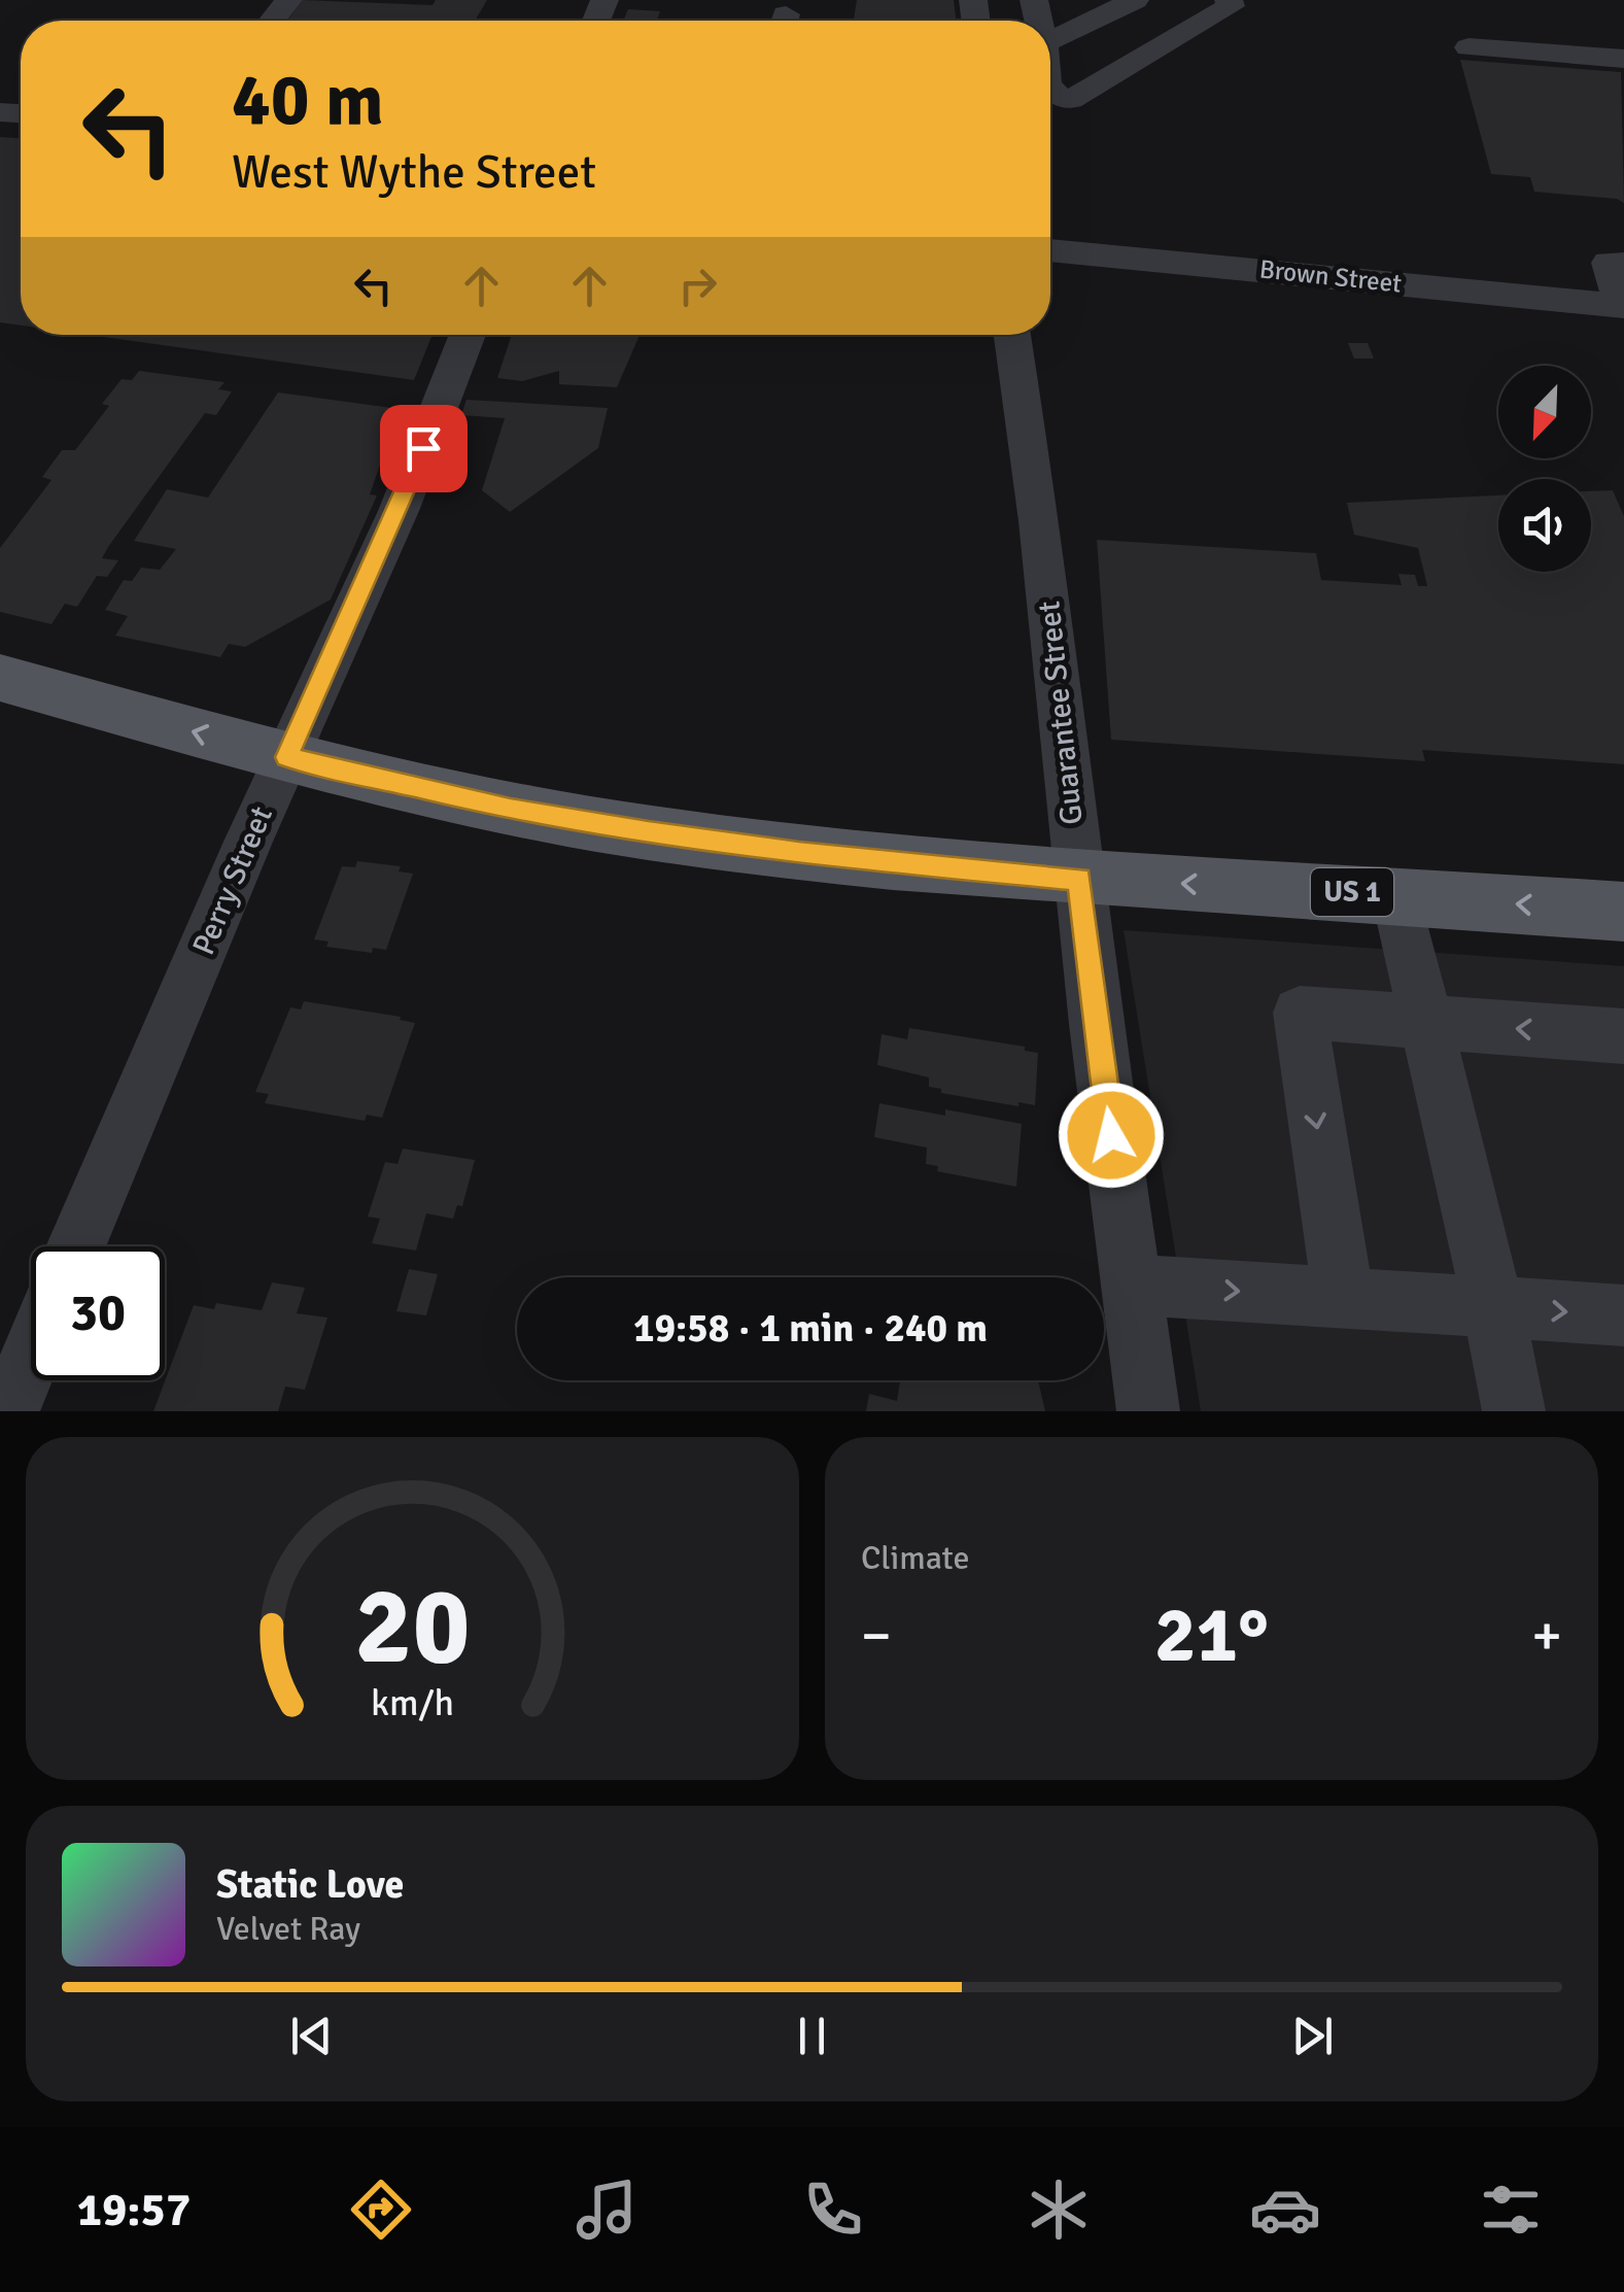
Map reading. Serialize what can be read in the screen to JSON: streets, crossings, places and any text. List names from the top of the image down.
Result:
{
  "streets": {
    "main road": ["US 1"],
    "street": ["Brown Street", "Guarantee Street", "Perry Street"]
  },
  "crossings": [
    ["Guarantee Street", "US 1"],
    ["Perry Street", "US 1"]
  ],
  "north": "bottom left",
  "page": {
    "turn": ["40 m", "West Wythe Street"],
    "limit": "30",
    "trip": "19:58 · 1 min · 240 m",
    "tile": "Climate",
    "heat": ["−", "21°", "+"],
    "song": ["Static Love", "Velvet Ray"],
    "tabs": "19:57",
    "gauge": ["20", "km/h"]
  }
}
